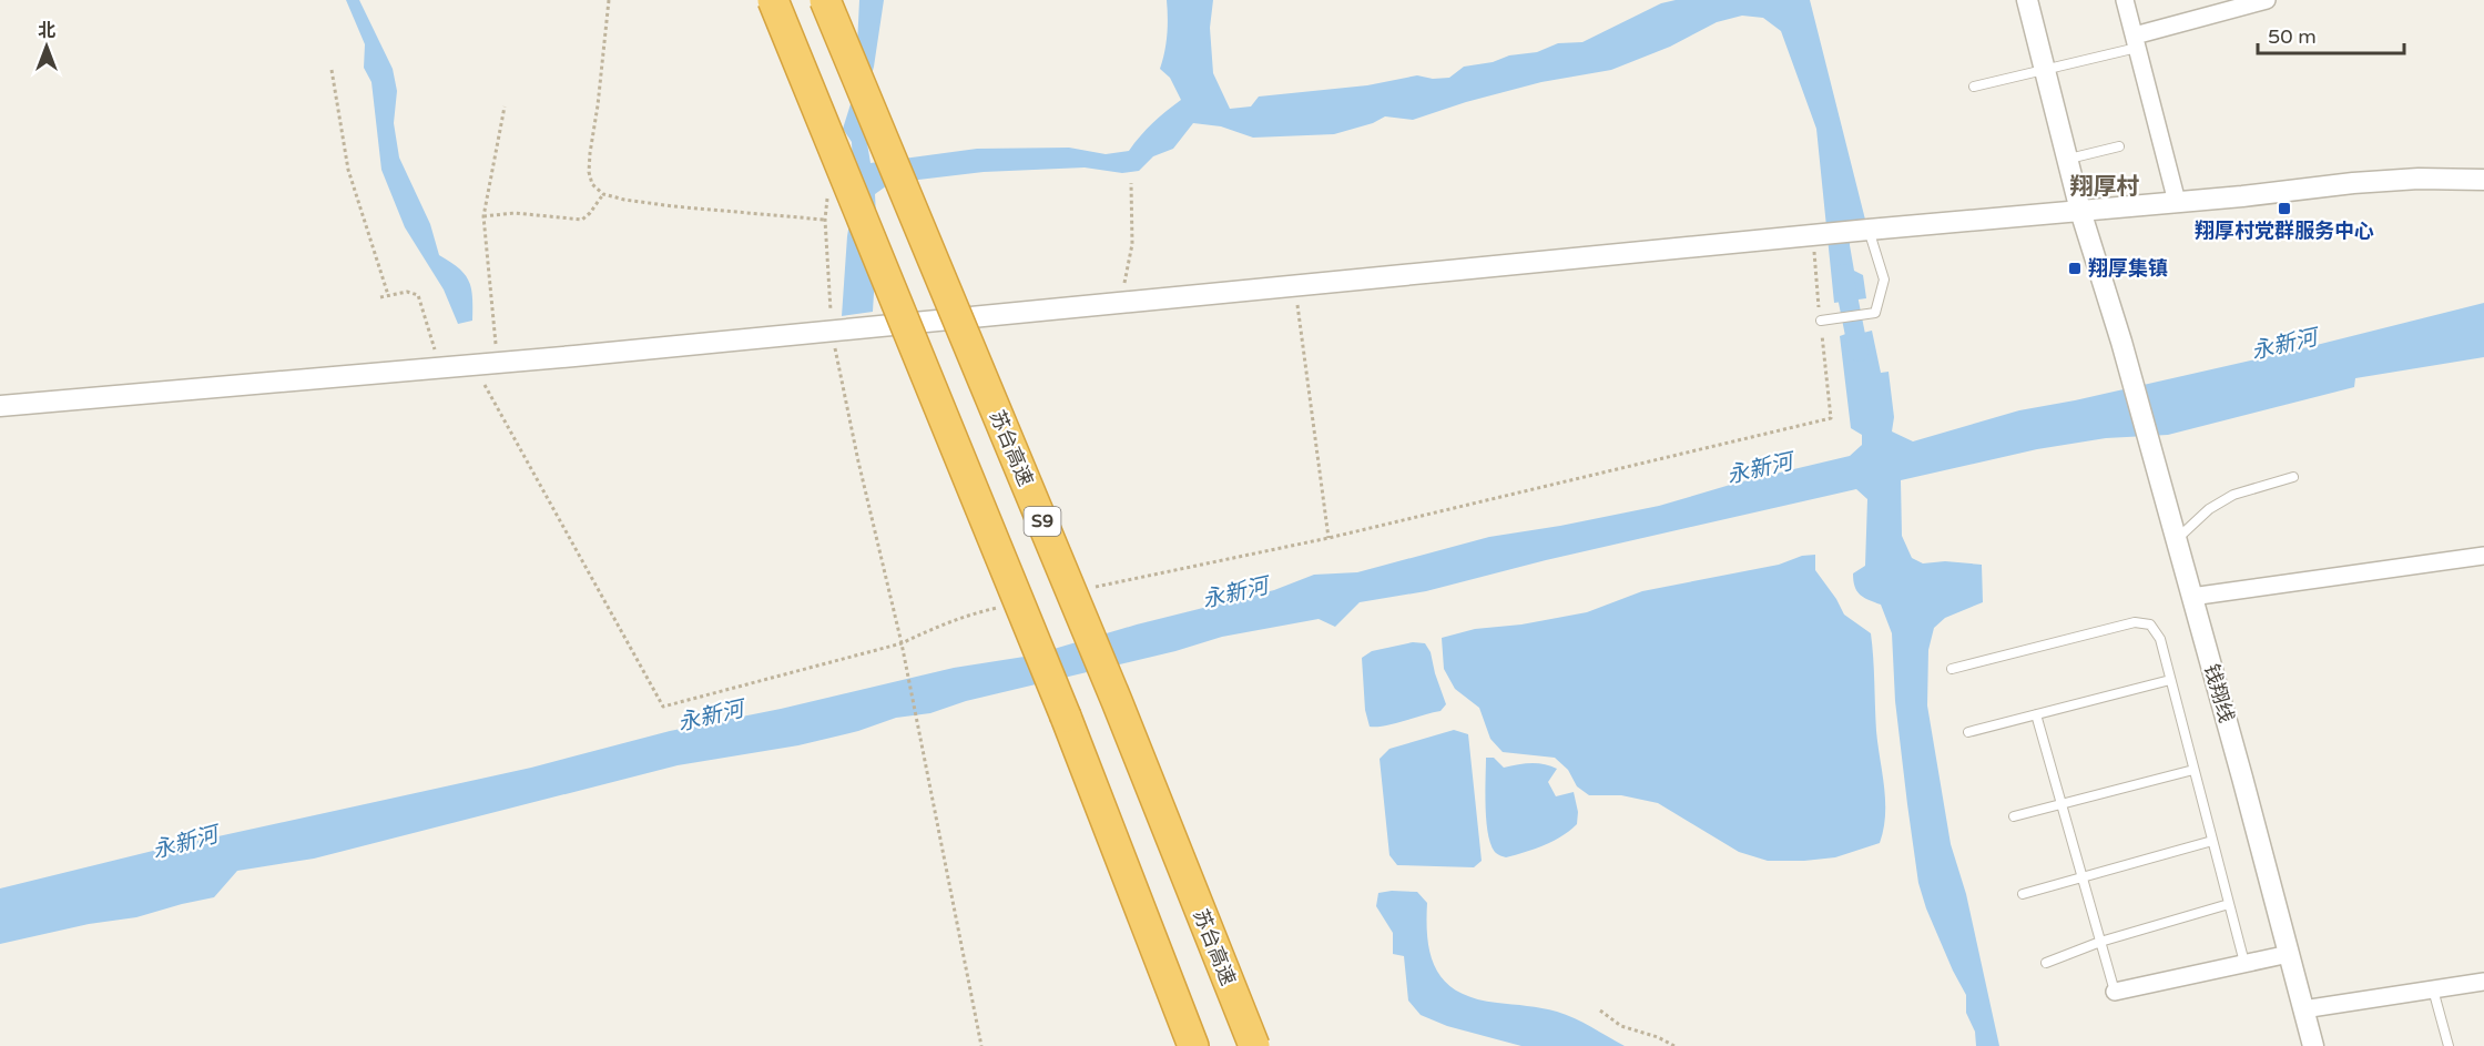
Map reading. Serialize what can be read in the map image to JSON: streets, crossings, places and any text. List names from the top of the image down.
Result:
{
  "streets": {
    "highway": ["苏台高速", "S9"],
    "street": ["钱翔线"]
  },
  "districts": ["翔厚村"],
  "water": ["永新河"],
  "places": {
    "transit": ["翔厚村党群服务中心", "翔厚集镇"]
  },
  "scale_bar": "50 m",
  "north": "top"
}
